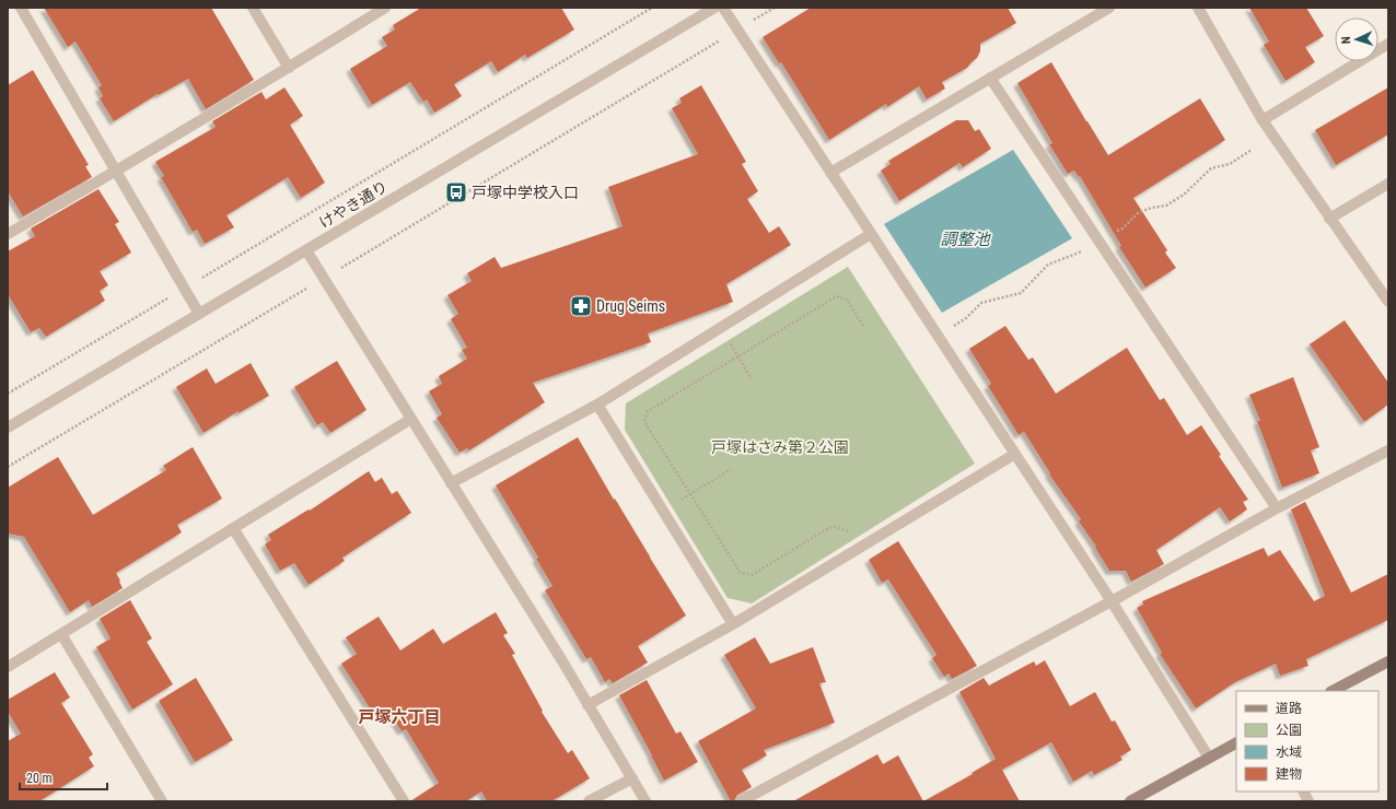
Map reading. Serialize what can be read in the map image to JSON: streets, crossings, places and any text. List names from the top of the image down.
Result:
{
  "streets": {
    "street": ["けやき通り"]
  },
  "districts": ["戸塚六丁目"],
  "water": ["調整池"],
  "parks": ["戸塚はさみ第２公園"],
  "places": {
    "bus stop": ["戸塚中学校入口"],
    "pharmacy": ["Drug Seims"]
  },
  "legend": [
    "道路",
    "公園",
    "水域",
    "建物"
  ],
  "scale_bar": "20 m",
  "north": "left"
}
